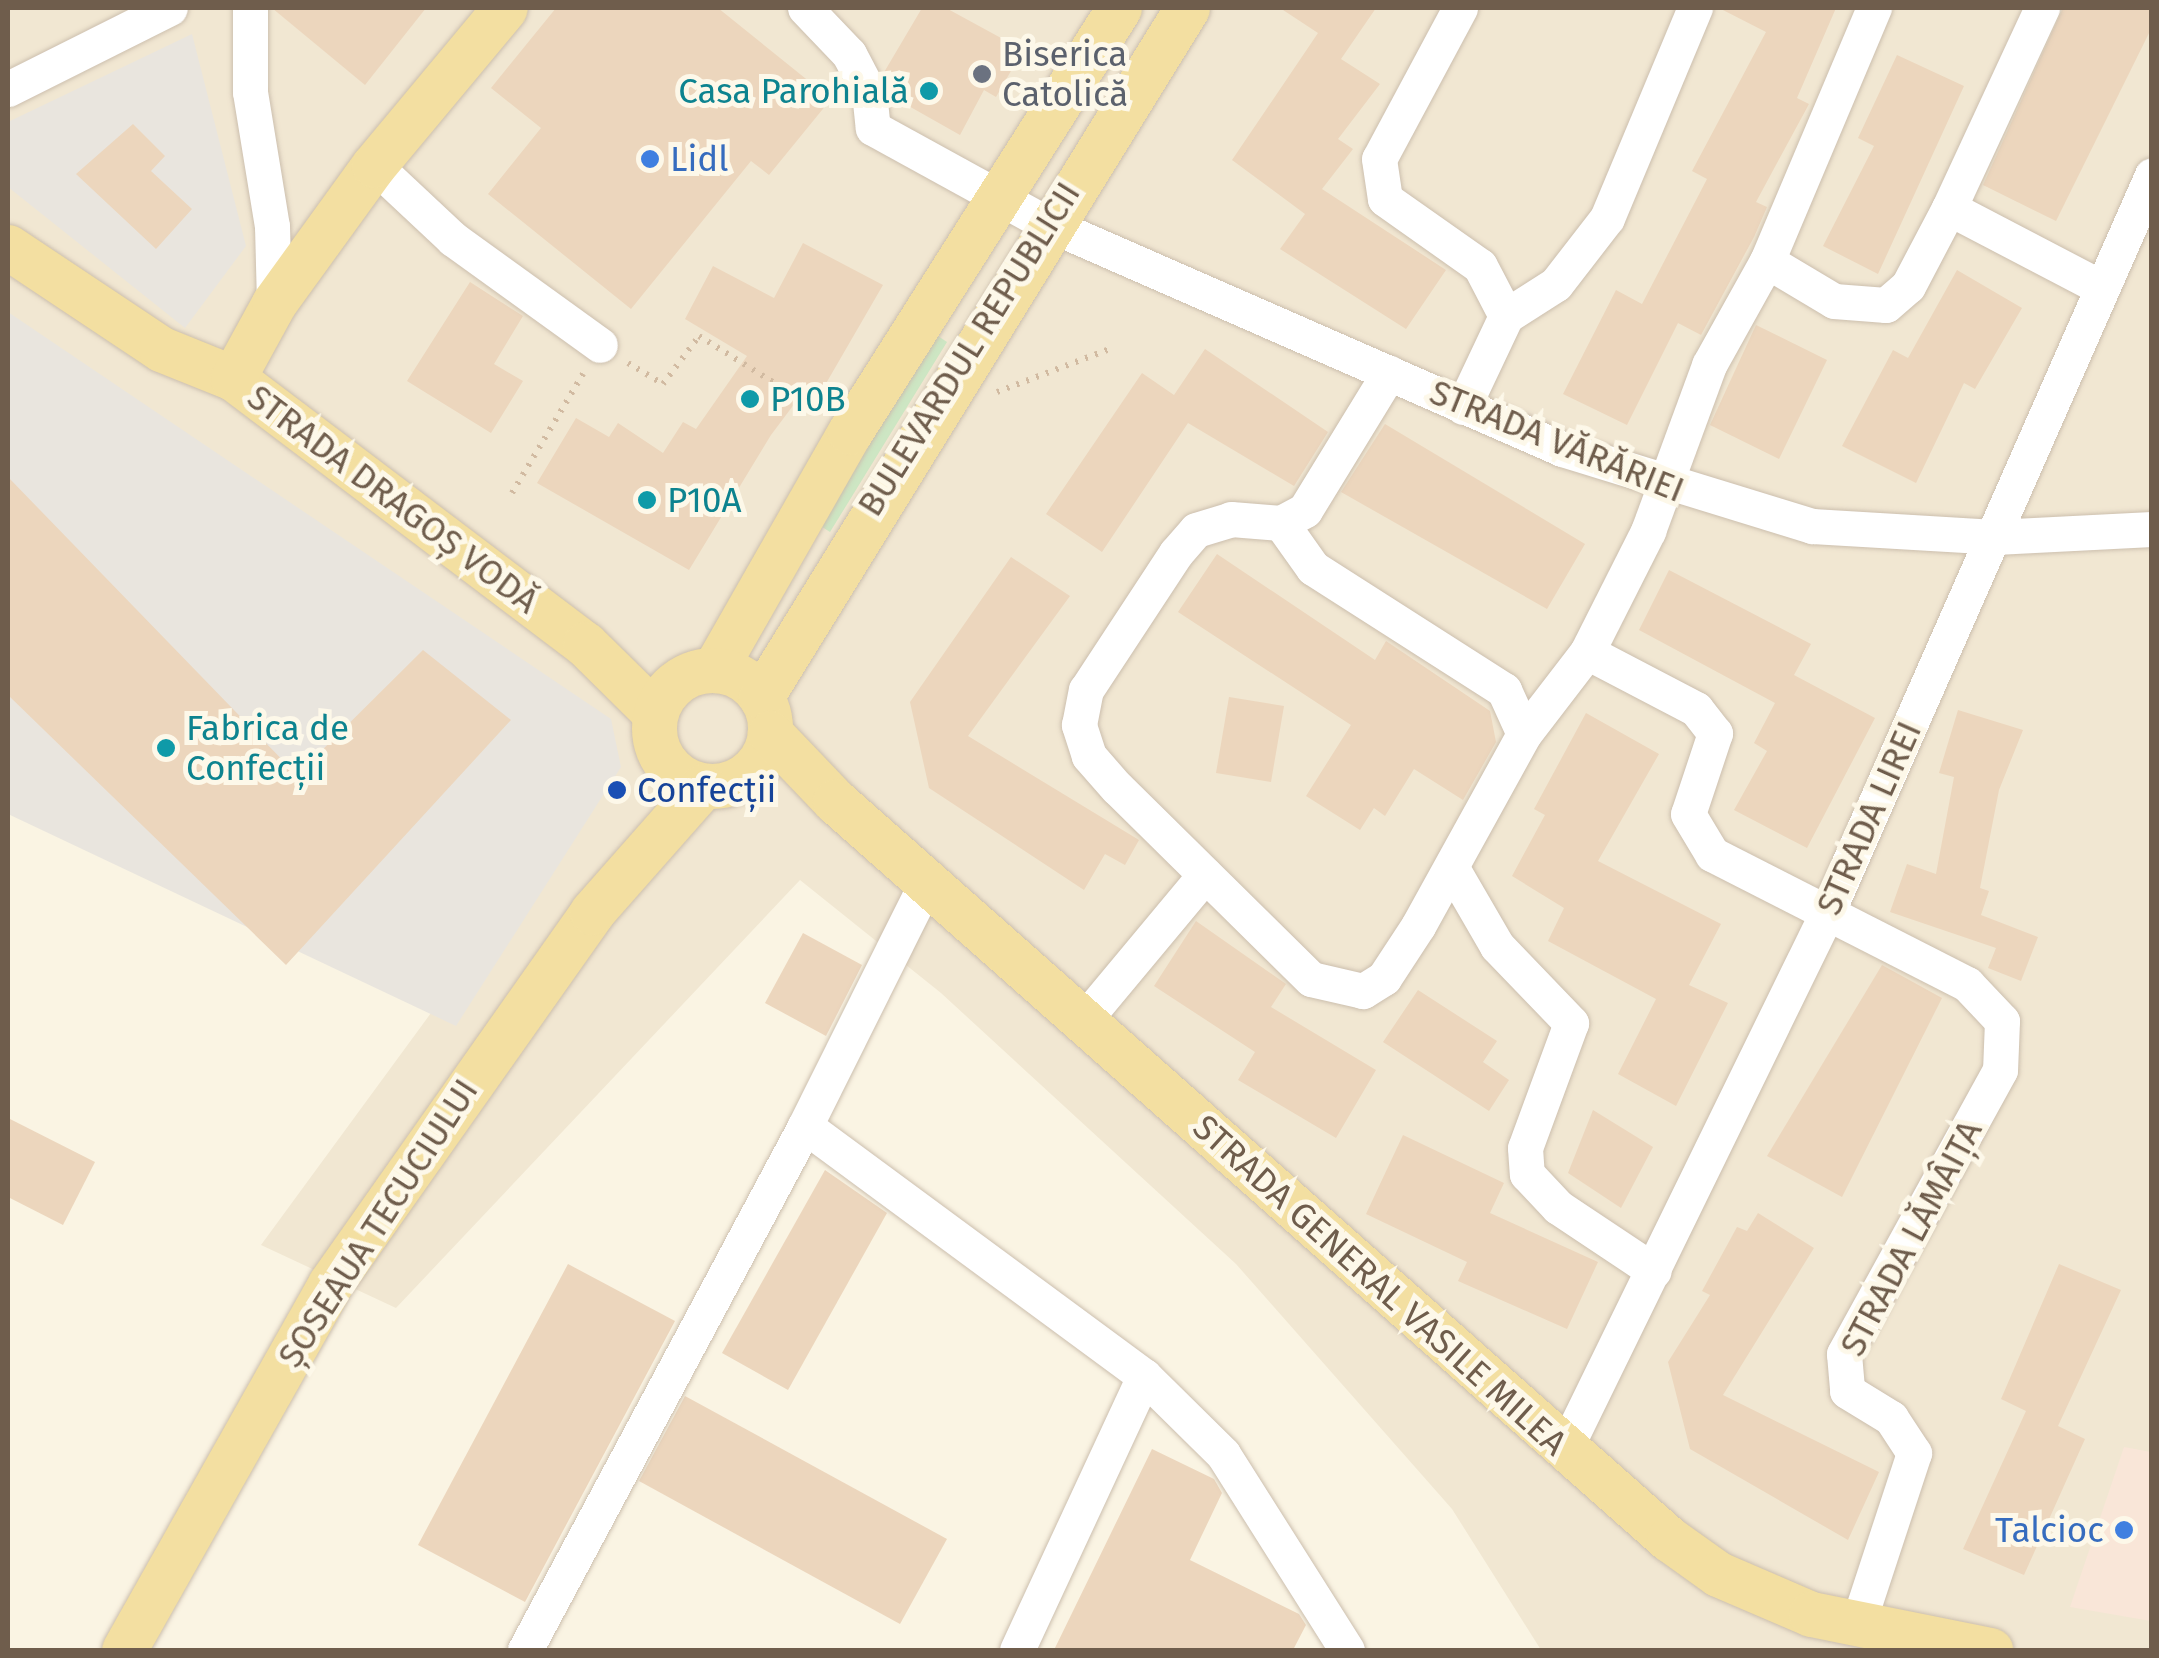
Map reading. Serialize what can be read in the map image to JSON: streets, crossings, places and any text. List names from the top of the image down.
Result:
{
  "streets": {
    "main road": [
      "BULEVARDUL REPUBLICII",
      "STRADA DRAGOȘ VODĂ",
      "ȘOSEAUA TECUCIULUI",
      "STRADA GENERAL VASILE MILEA"
    ],
    "street": ["STRADA VĂRĂRIEI", "STRADA LIREI", "STRADA LĂMÂIȚA"]
  },
  "crossings": [
    ["BULEVARDUL REPUBLICII", "STRADA VĂRĂRIEI"],
    ["BULEVARDUL REPUBLICII", "STRADA DRAGOȘ VODĂ"],
    ["BULEVARDUL REPUBLICII", "STRADA GENERAL VASILE MILEA"],
    ["STRADA VĂRĂRIEI", "STRADA LIREI"],
    ["STRADA DRAGOȘ VODĂ", "STRADA GENERAL VASILE MILEA"],
    ["STRADA LIREI", "STRADA LĂMÂIȚA"],
    ["STRADA LIREI", "STRADA GENERAL VASILE MILEA"],
    ["STRADA LĂMÂIȚA", "STRADA GENERAL VASILE MILEA"]
  ],
  "places": [
    "Biserica Catolică",
    "Casa Parohială",
    "Lidl",
    "P10B",
    "P10A",
    "Fabrica de Confecții",
    "Confecții",
    "Talcioc"
  ]
}
